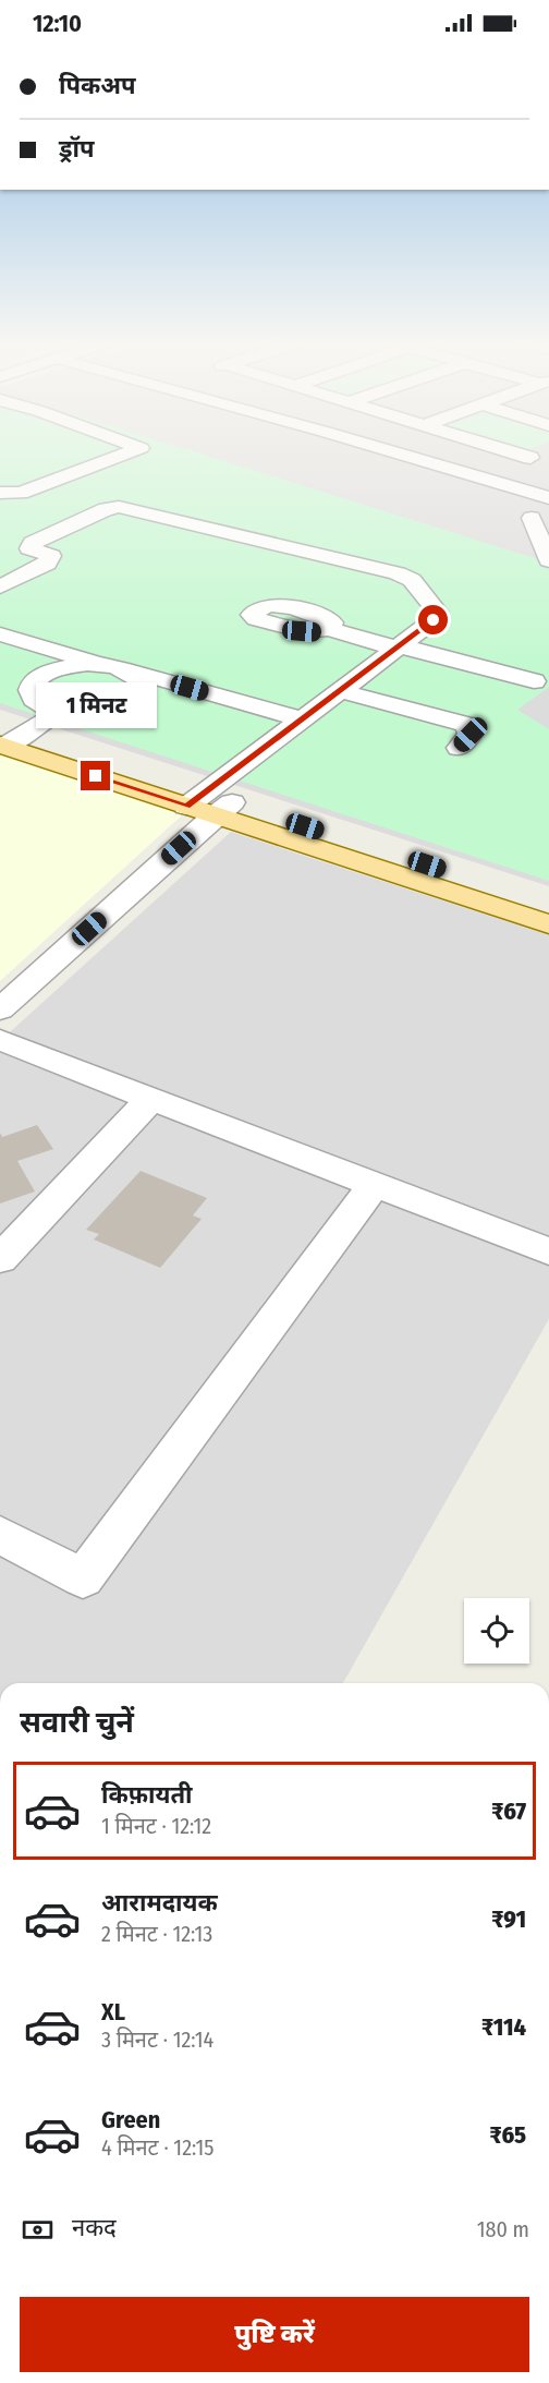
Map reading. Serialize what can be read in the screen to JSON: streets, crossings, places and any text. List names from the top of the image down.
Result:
{
  "page": {
    "status": "12:10",
    "banner": ["पिकअप", "ड्रॉप"],
    "bubble": "1 मिनट",
    "heading": "सवारी चुनें",
    "list": [
      {
        "name": "किफ़ायती",
        "note": "1 मिनट · 12:12",
        "value": "₹67"
      },
      {
        "name": "आरामदायक",
        "note": "2 मिनट · 12:13",
        "value": "₹91"
      },
      {
        "name": "XL",
        "note": "3 मिनट · 12:14",
        "value": "₹114"
      },
      {
        "name": "Green",
        "note": "4 मिनट · 12:15",
        "value": "₹65"
      }
    ],
    "pay": ["नकद", "180 m"],
    "buttons": "पुष्टि करें"
  }
}
